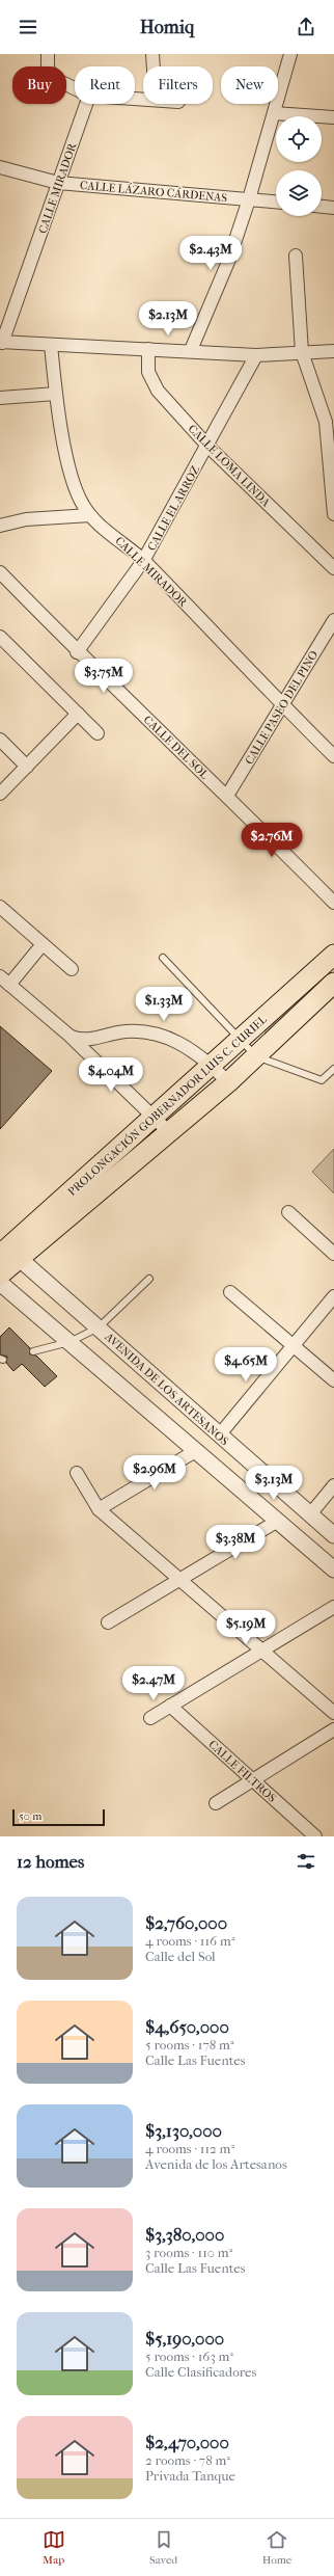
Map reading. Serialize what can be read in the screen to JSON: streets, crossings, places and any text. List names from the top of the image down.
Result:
{
  "streets": {
    "main road": ["PROLONGACIÓN GOBERNADOR LUIS C. CURIEL"],
    "street": [
      "CALLE MIRADOR",
      "CALLE LÁZARO CÁRDENAS",
      "CALLE LOMA LINDA",
      "CALLE EL ARROZ",
      "CALLE PASEO DEL PINO",
      "CALLE DEL SOL",
      "AVENIDA DE LOS ARTESANOS",
      "CALLE FILTROS"
    ]
  },
  "crossings": [
    ["CALLE MIRADOR", "CALLE LÁZARO CÁRDENAS"],
    ["CALLE MIRADOR", "CALLE EL ARROZ"],
    ["CALLE MIRADOR", "CALLE PASEO DEL PINO"],
    ["CALLE LOMA LINDA", "CALLE EL ARROZ"],
    ["CALLE EL ARROZ", "CALLE DEL SOL"],
    ["CALLE PASEO DEL PINO", "CALLE DEL SOL"],
    ["PROLONGACIÓN GOBERNADOR LUIS C. CURIEL", "AVENIDA DE LOS ARTESANOS"]
  ],
  "scale_bar": "50 m",
  "page": {
    "header": "Homiq",
    "chip": [
      "Buy",
      "Rent",
      "Filters",
      "New"
    ],
    "price": [
      "$2.43M",
      "$2.13M",
      "$3.75M",
      "$2.76M",
      "$1.33M",
      "$4.04M",
      "$4.65M",
      "$2.96M",
      "$3.13M",
      "$3.38M",
      "$5.19M",
      "$2.47M"
    ],
    "scale": "50 m",
    "heading": "12 homes",
    "list": [
      {
        "name": "$2,760,000",
        "note": "4 rooms · 116 m² · Calle del Sol"
      },
      {
        "name": "$4,650,000",
        "note": "5 rooms · 178 m² · Calle Las Fuentes"
      },
      {
        "name": "$3,130,000",
        "note": "4 rooms · 112 m² · Avenida de los Artesanos"
      },
      {
        "name": "$3,380,000",
        "note": "3 rooms · 110 m² · Calle Las Fuentes"
      },
      {
        "name": "$5,190,000",
        "note": "5 rooms · 163 m² · Calle Clasificadores"
      },
      {
        "name": "$2,470,000",
        "note": "2 rooms · 78 m² · Privada Tanque"
      }
    ],
    "tabs": ["Map", "Saved", "Home"]
  }
}
